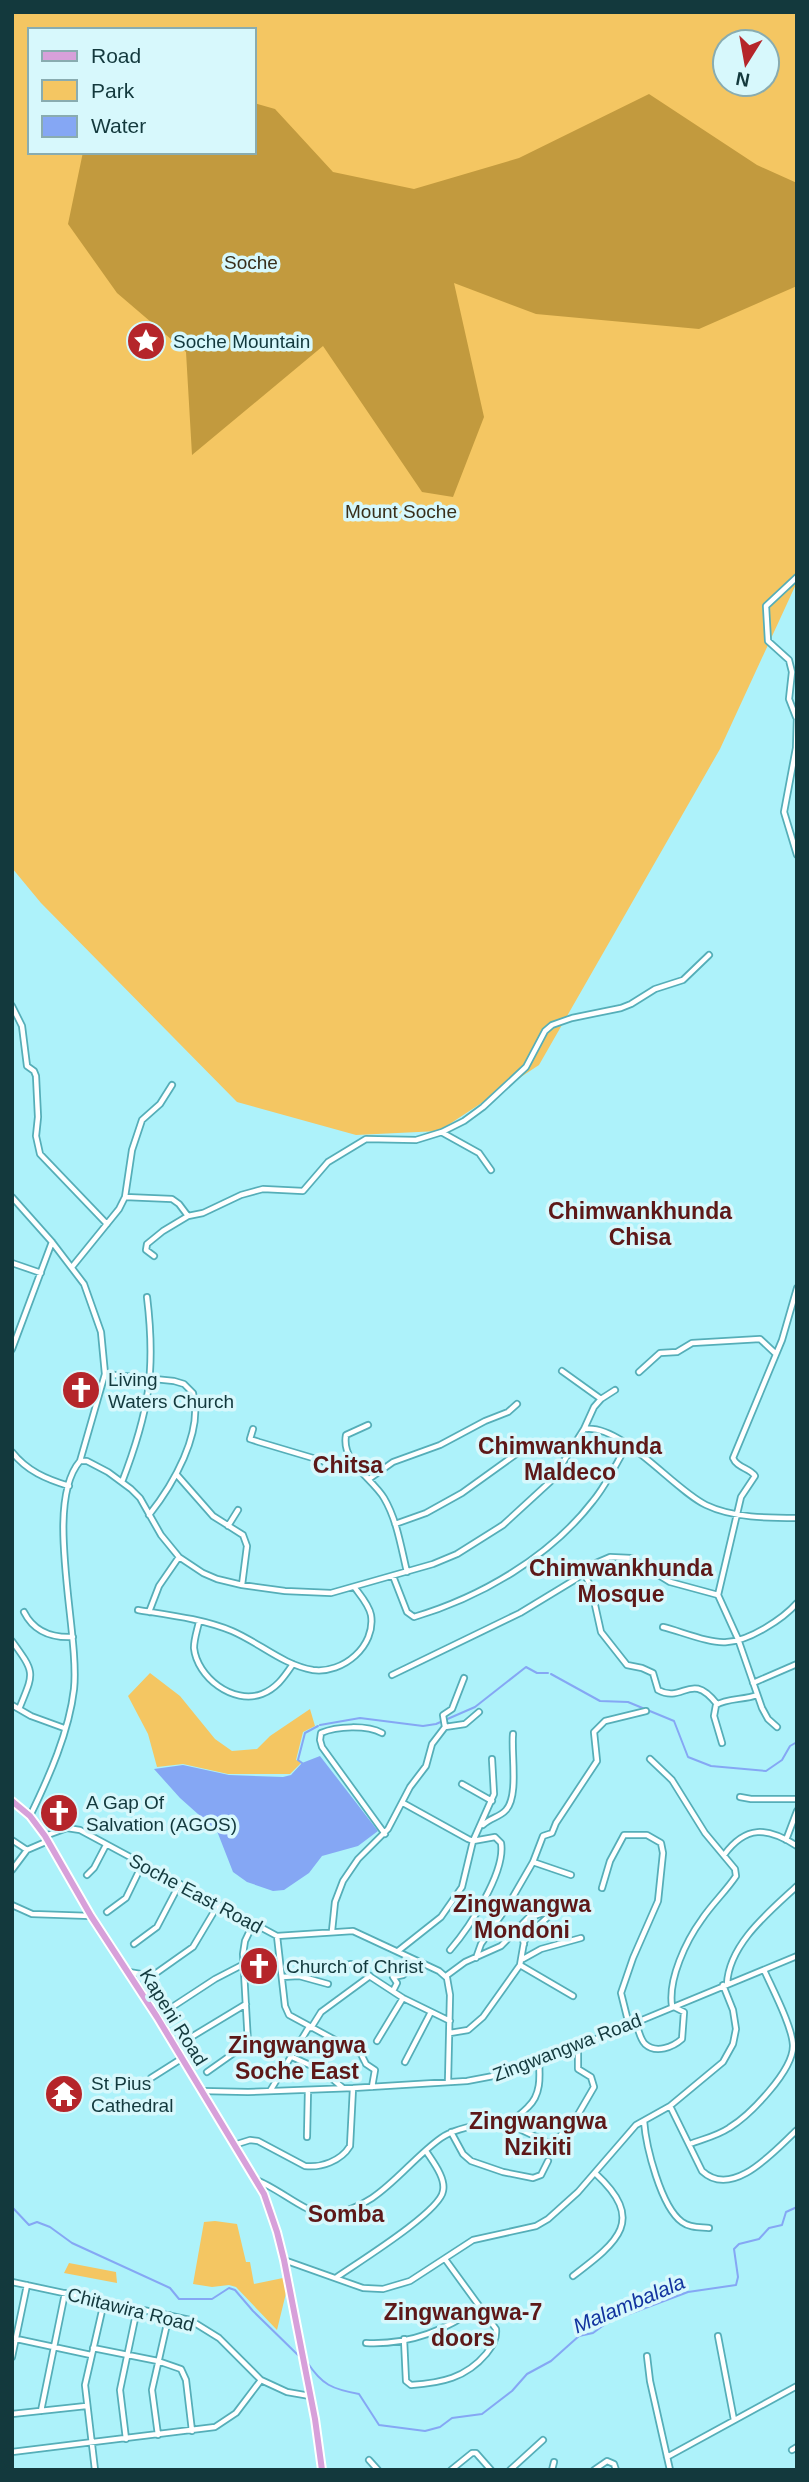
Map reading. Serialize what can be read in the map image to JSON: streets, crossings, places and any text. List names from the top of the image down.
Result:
{
  "streets": {
    "main road": ["Kapeni Road"],
    "street": ["Soche East Road", "Zingwangwa Road", "Chitawira Road"]
  },
  "crossings": [
    ["Soche East Road", "Kapeni Road"],
    ["Kapeni Road", "Zingwangwa Road"],
    ["Kapeni Road", "Chitawira Road"]
  ],
  "districts": [
    "Chimwankhunda Chisa",
    "Chimwankhunda Maldeco",
    "Chitsa",
    "Chimwankhunda Mosque",
    "Zingwangwa Mondoni",
    "Zingwangwa Soche East",
    "Zingwangwa Nzikiti",
    "Somba",
    "Zingwangwa-7 doors"
  ],
  "water": ["Malambalala"],
  "parks": ["Soche", "Mount Soche"],
  "places": {
    "place": ["Soche Mountain"],
    "church": ["Living Waters Church", "A Gap Of Salvation (AGOS)", "Church of Christ"],
    "temple": ["St Pius Cathedral"]
  },
  "legend": ["Road", "Park", "Water"],
  "north": "bottom"
}
